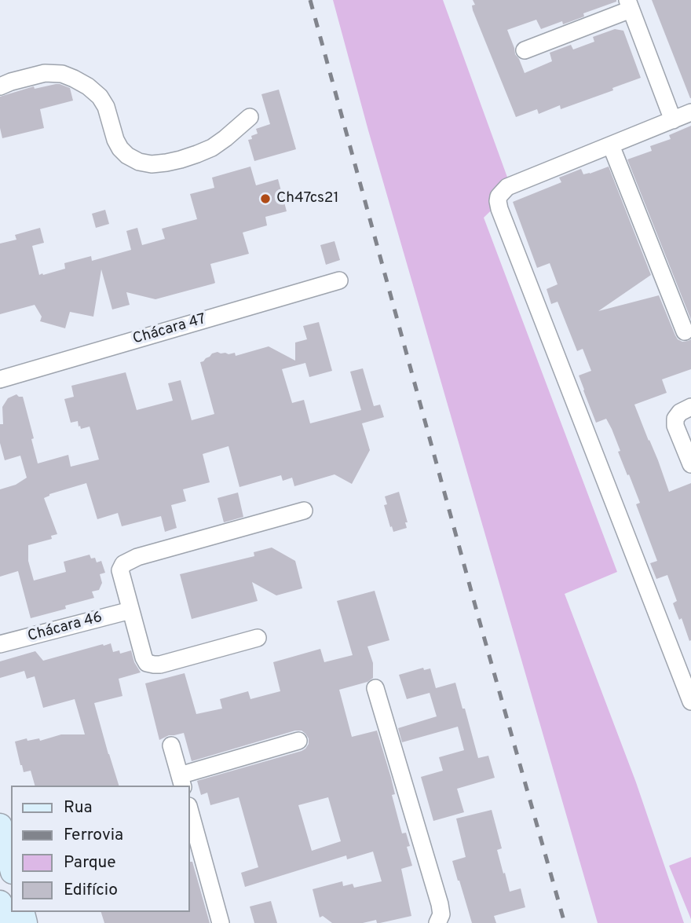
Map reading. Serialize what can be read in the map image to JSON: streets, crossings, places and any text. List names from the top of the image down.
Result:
{
  "streets": {
    "street": ["Chácara 47", "Chácara 46"]
  },
  "places": ["Ch47cs21"],
  "legend": [
    "Rua",
    "Ferrovia",
    "Parque",
    "Edifício"
  ]
}
